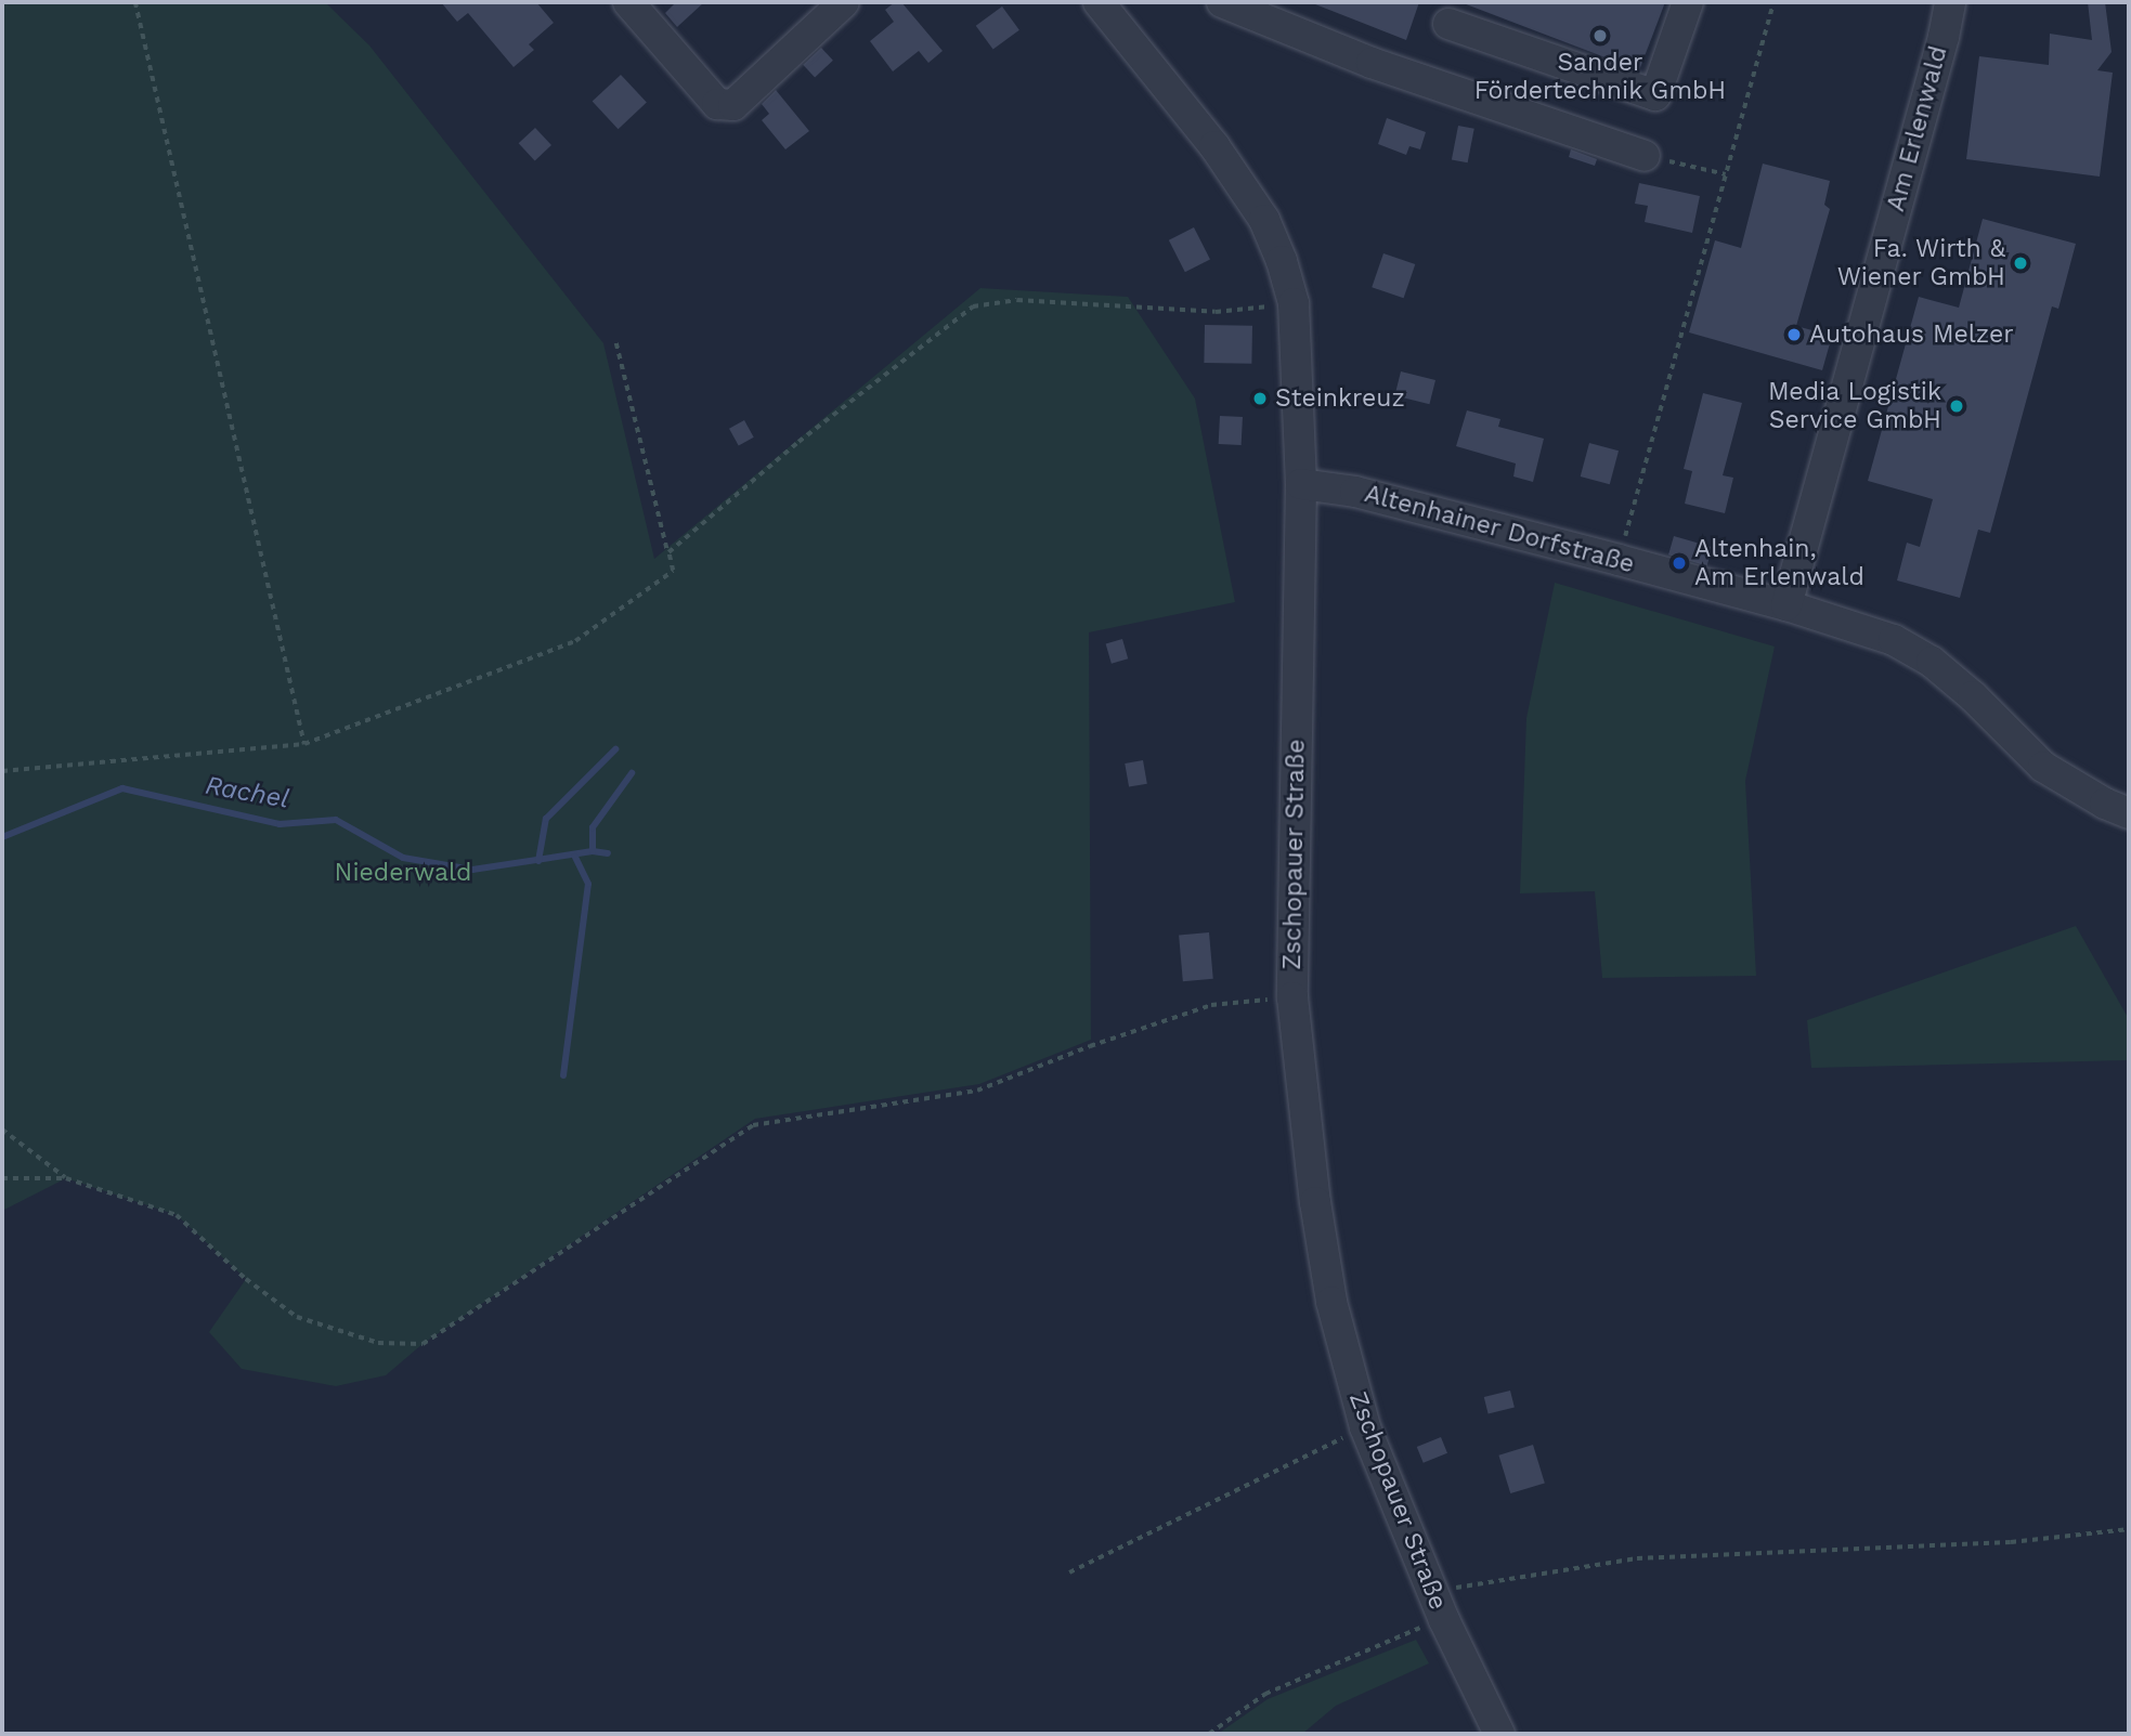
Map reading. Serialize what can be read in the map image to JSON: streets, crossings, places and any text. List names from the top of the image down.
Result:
{
  "streets": {
    "street": ["Am Erlenwald", "Altenhainer Dorfstraße", "Zschopauer Straße"]
  },
  "crossings": [
    ["Am Erlenwald", "Altenhainer Dorfstraße"],
    ["Altenhainer Dorfstraße", "Zschopauer Straße"]
  ],
  "water": ["Rachel"],
  "parks": ["Niederwald"],
  "places": [
    "Sander Fördertechnik GmbH",
    "Fa. Wirth & Wiener GmbH",
    "Autohaus Melzer",
    "Steinkreuz",
    "Media Logistik Service GmbH",
    "Altenhain, Am Erlenwald"
  ]
}
